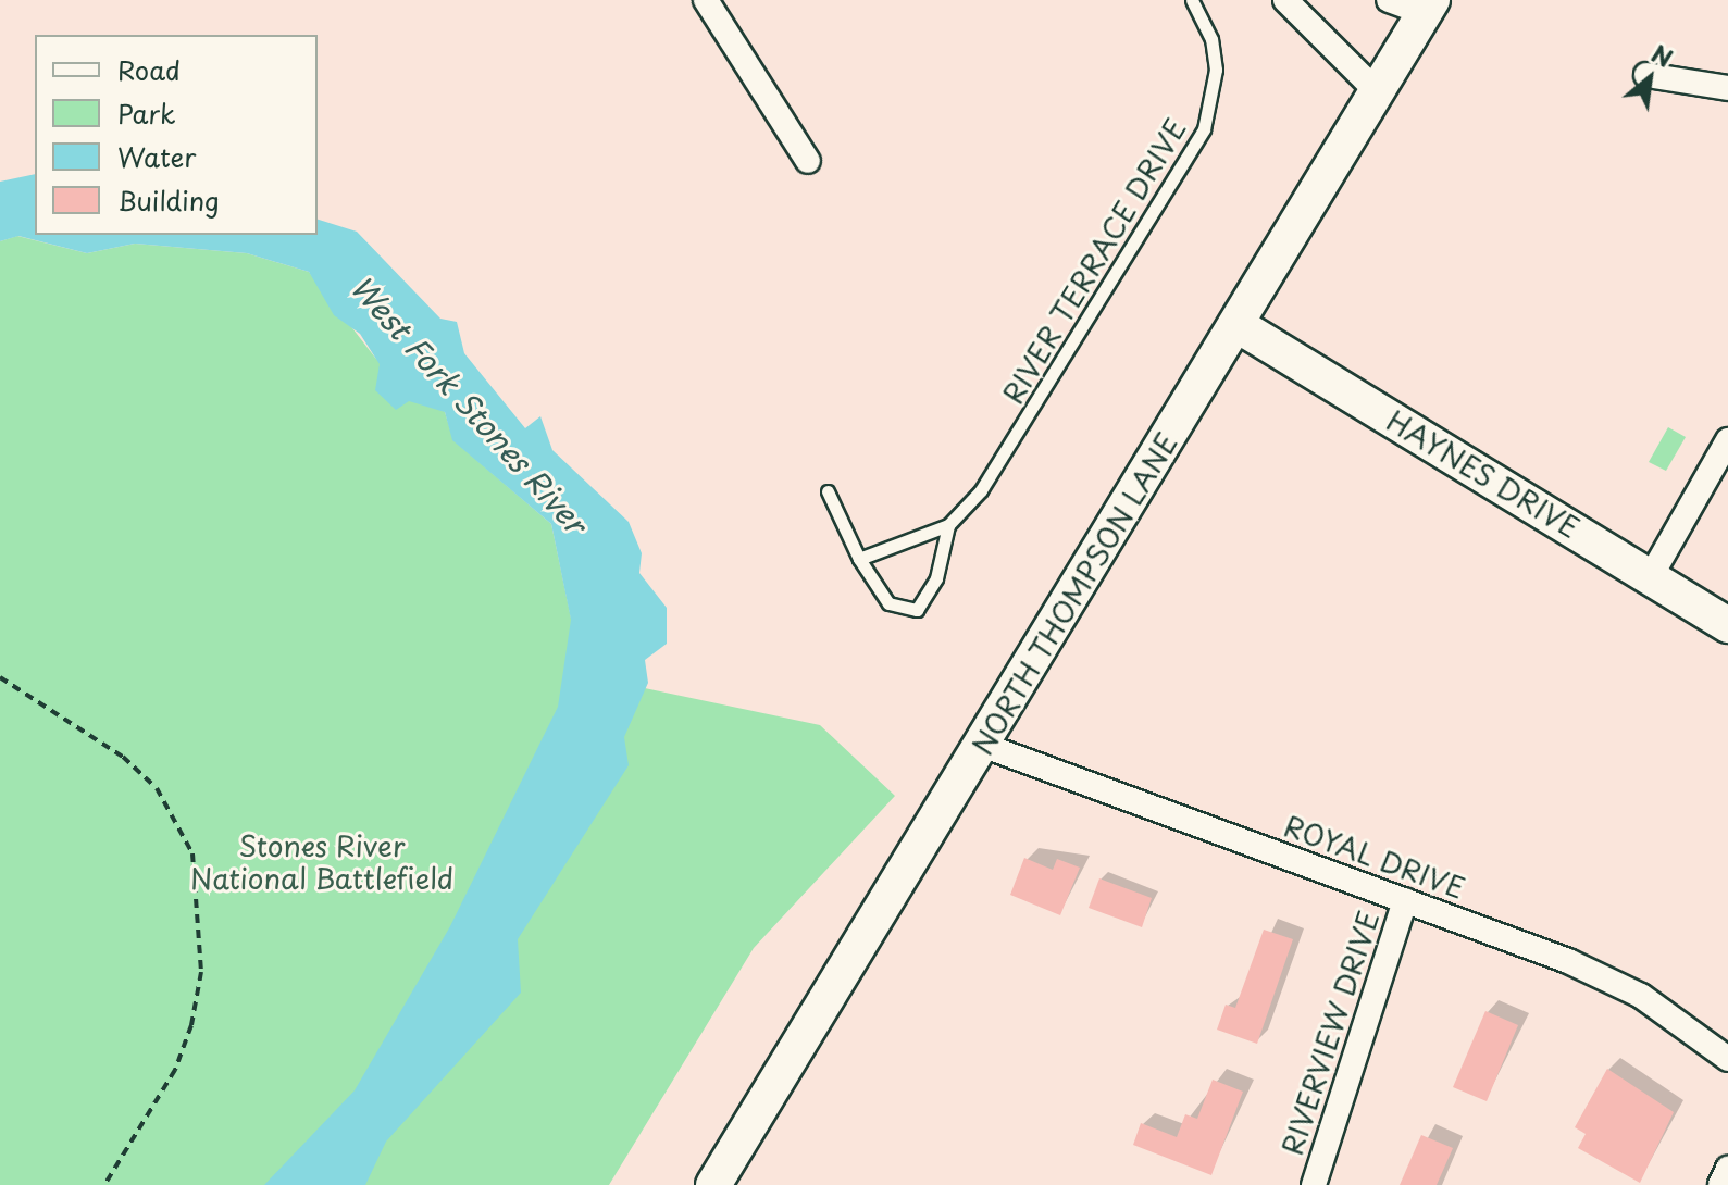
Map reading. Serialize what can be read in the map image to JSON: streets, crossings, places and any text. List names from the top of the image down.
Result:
{
  "streets": {
    "main road": ["HAYNES DRIVE", "NORTH THOMPSON LANE"],
    "street": ["ROYAL DRIVE", "RIVERVIEW DRIVE"],
    "lane": ["RIVER TERRACE DRIVE"]
  },
  "crossings": [
    ["HAYNES DRIVE", "NORTH THOMPSON LANE"],
    ["NORTH THOMPSON LANE", "ROYAL DRIVE"],
    ["ROYAL DRIVE", "RIVERVIEW DRIVE"]
  ],
  "water": ["West Fork Stones River"],
  "parks": ["Stones River National Battlefield"],
  "legend": [
    "Road",
    "Park",
    "Water",
    "Building"
  ],
  "north": "top right"
}
